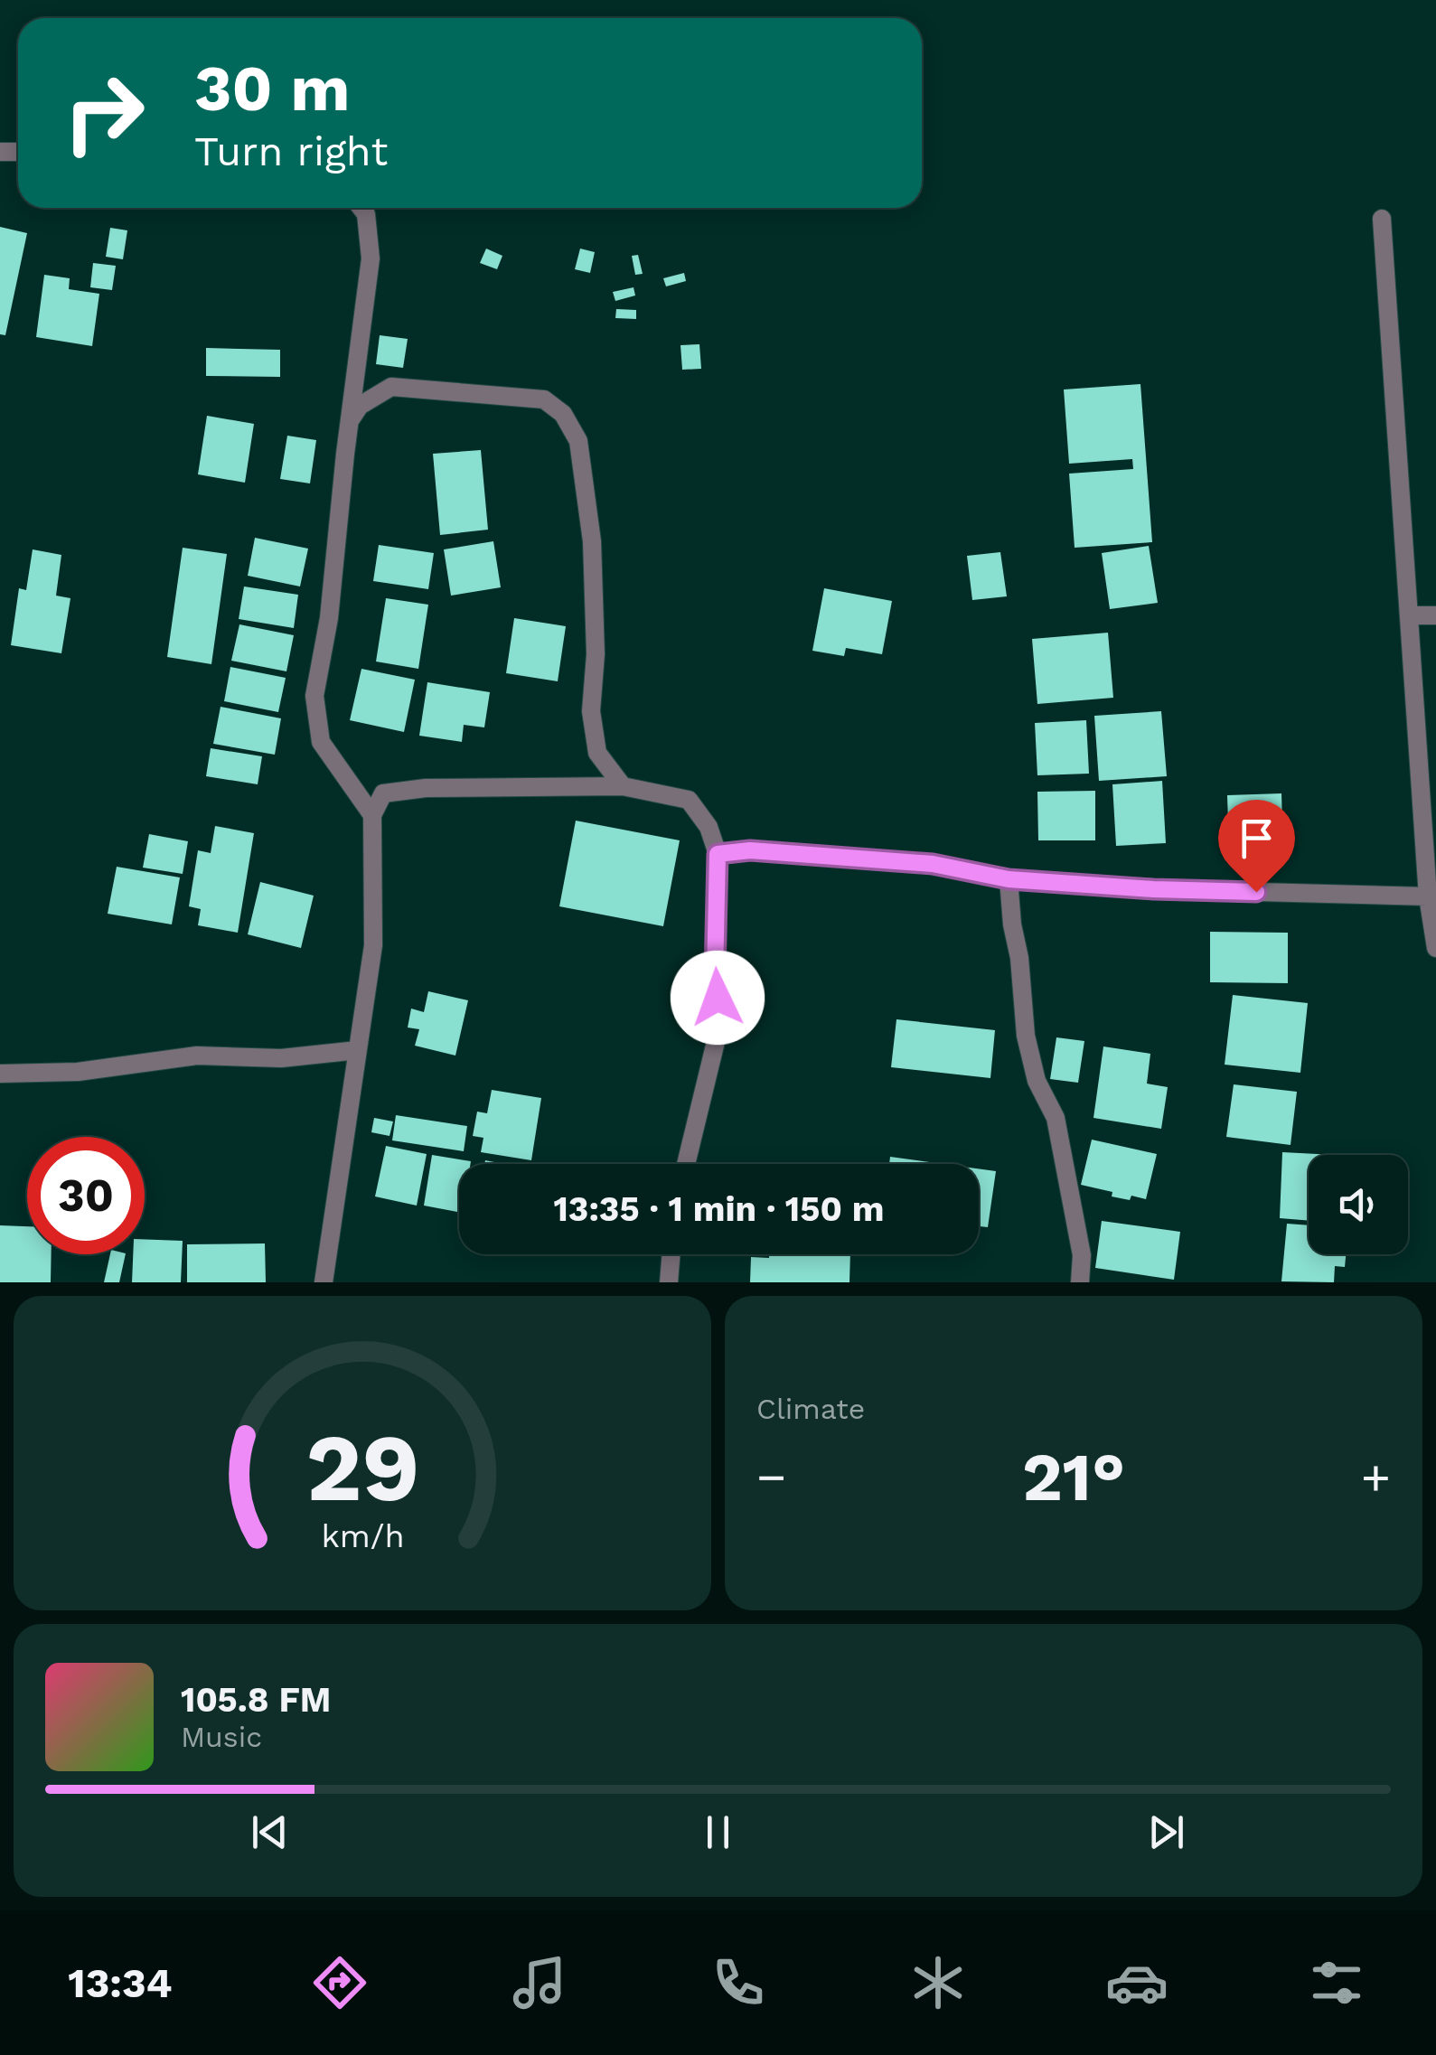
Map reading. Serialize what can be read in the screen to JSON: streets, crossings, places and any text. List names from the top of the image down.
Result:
{
  "page": {
    "turn": ["30 m", "Turn right"],
    "limit": "30",
    "trip": "13:35 · 1 min · 150 m",
    "tile": "Climate",
    "heat": ["−", "21°", "+"],
    "song": ["105.8 FM", "Music"],
    "tabs": "13:34",
    "gauge": ["29", "km/h"]
  }
}
